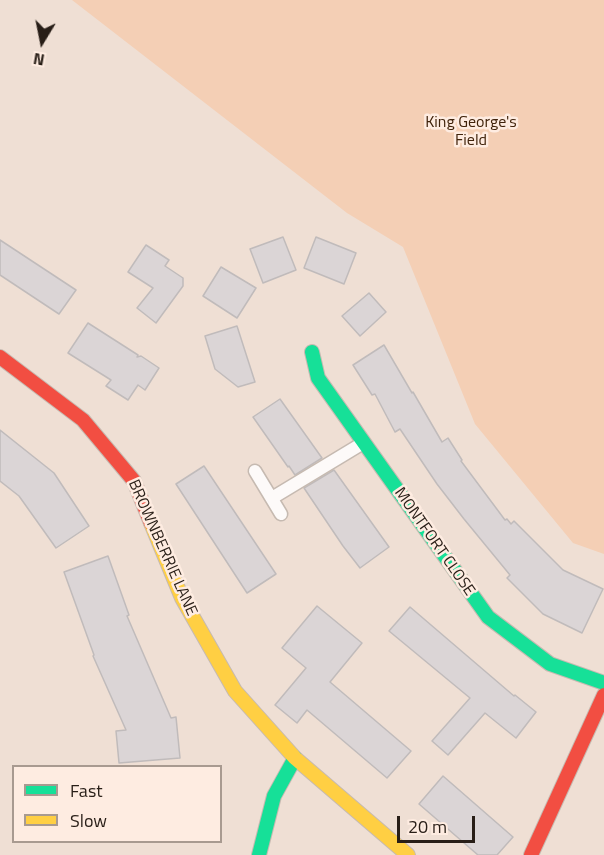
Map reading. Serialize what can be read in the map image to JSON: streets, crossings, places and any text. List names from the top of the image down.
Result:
{
  "streets": {
    "street": ["MONTFORT CLOSE", "BROWNBERRIE LANE"]
  },
  "parks": ["King George's Field"],
  "legend": ["Fast", "Slow"],
  "scale_bar": "20 m",
  "north": "bottom"
}
